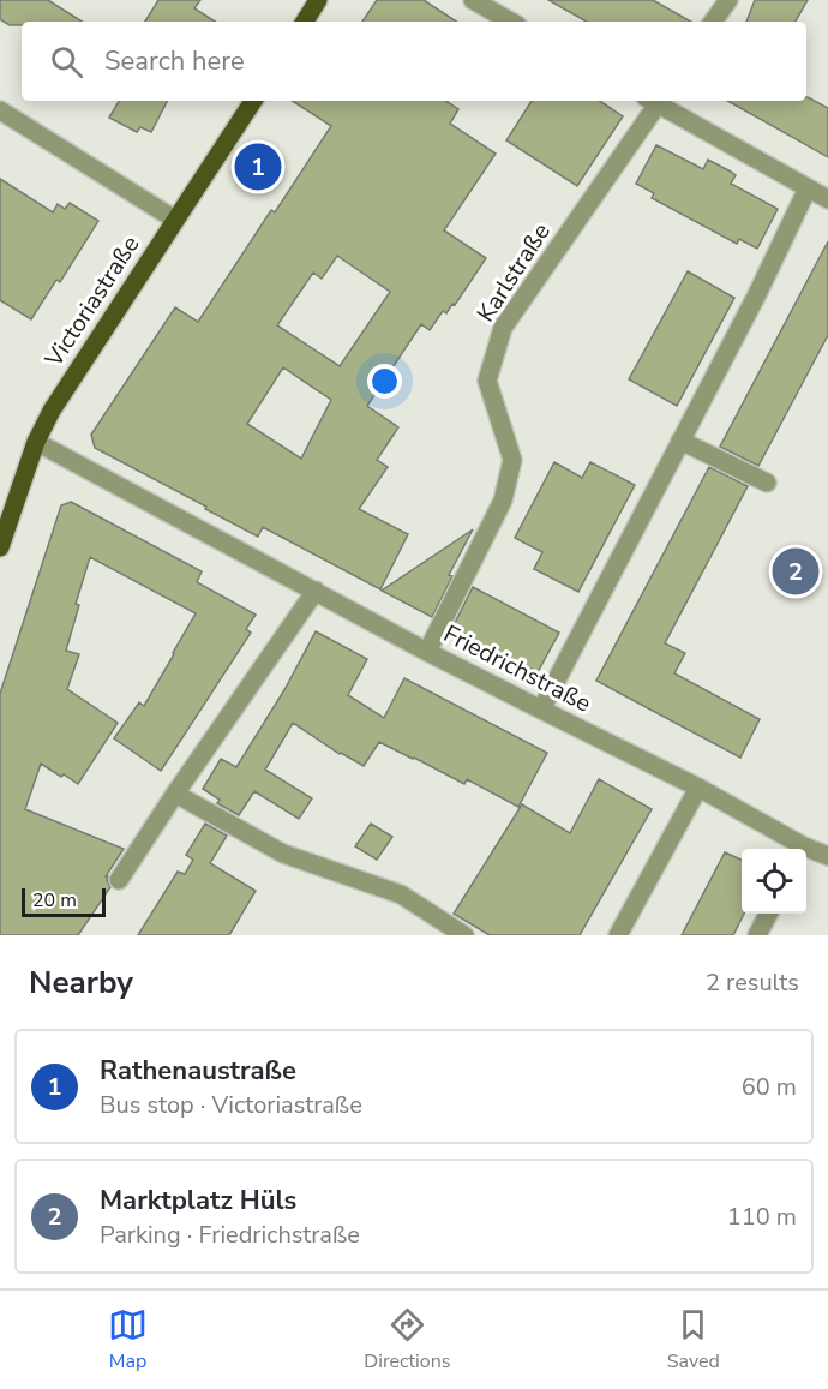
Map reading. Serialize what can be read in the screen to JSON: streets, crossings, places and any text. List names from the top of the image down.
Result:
{
  "streets": {
    "main road": ["Victoriastraße"],
    "street": ["Karlstraße", "Friedrichstraße"]
  },
  "crossings": [
    ["Karlstraße", "Friedrichstraße"],
    ["Victoriastraße", "Friedrichstraße"]
  ],
  "scale_bar": "20 m",
  "page": {
    "search": "Search here",
    "pins": ["1", "2"],
    "scale": "20 m",
    "heading": ["Nearby", "2 results"],
    "list": [
      {
        "mark": "1",
        "name": "Rathenaustraße",
        "note": "Bus stop · Victoriastraße",
        "value": "60 m"
      },
      {
        "mark": "2",
        "name": "Marktplatz Hüls",
        "note": "Parking · Friedrichstraße",
        "value": "110 m"
      }
    ],
    "nav": ["Map", "Directions", "Saved"]
  }
}
